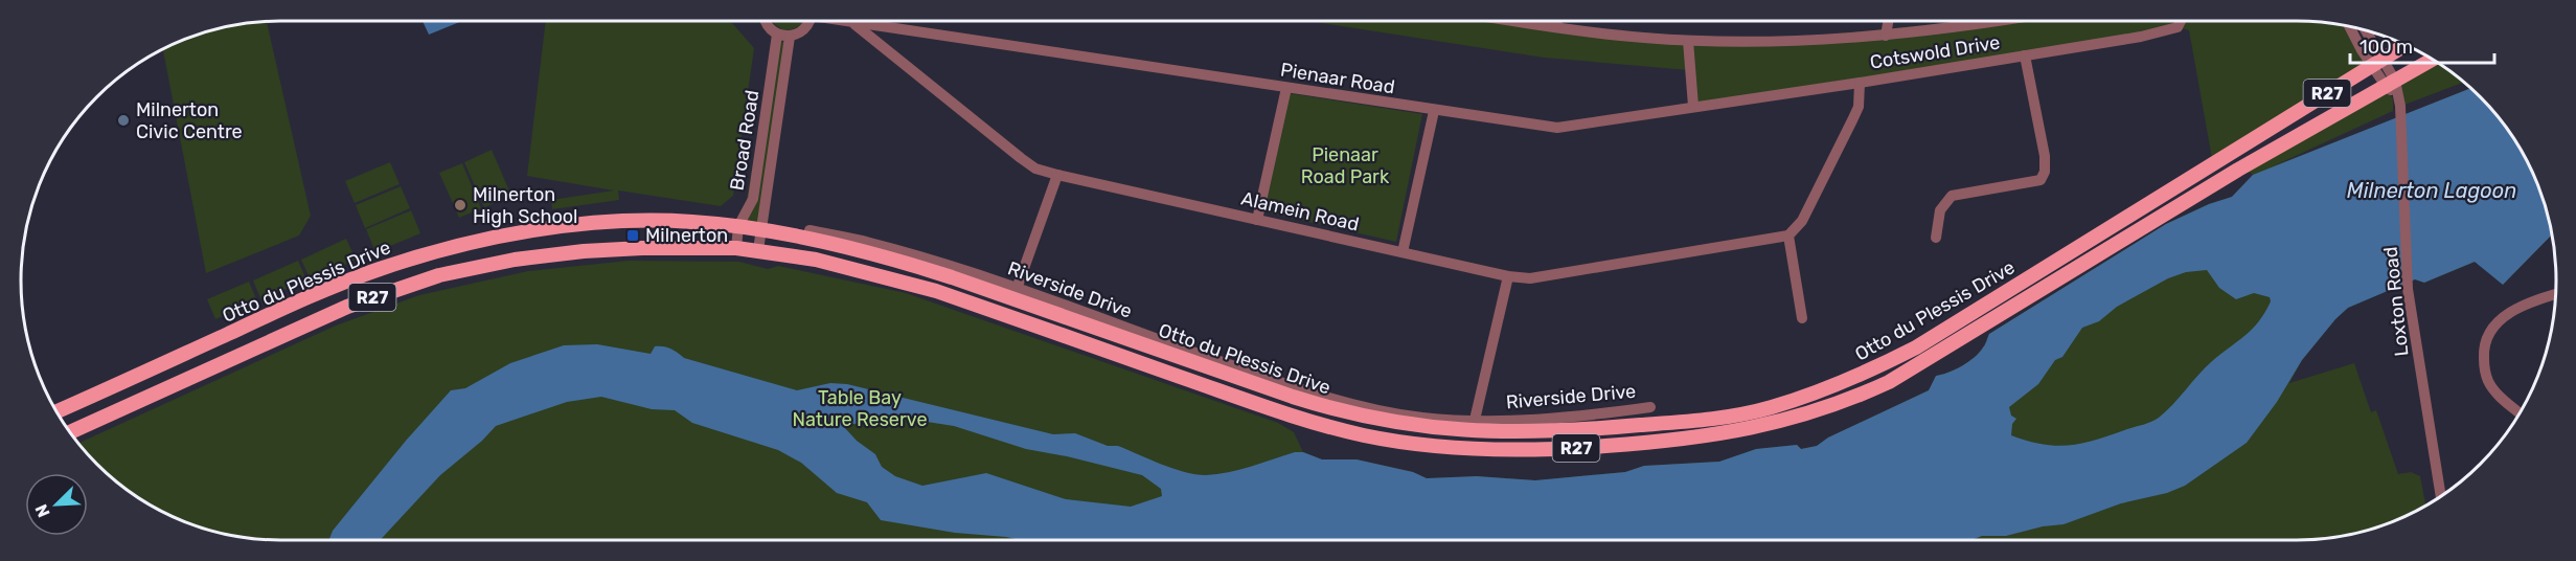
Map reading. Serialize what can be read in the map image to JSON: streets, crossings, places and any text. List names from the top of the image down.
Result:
{
  "streets": {
    "main road": ["R27", "Otto du Plessis Drive"],
    "street": [
      "Cotswold Drive",
      "Pienaar Road",
      "Broad Road",
      "Alamein Road",
      "Riverside Drive",
      "Loxton Road"
    ]
  },
  "crossings": [
    ["Cotswold Drive", "Pienaar Road"],
    ["Cotswold Drive", "Alamein Road"],
    ["Pienaar Road", "Alamein Road"],
    ["R27", "Otto du Plessis Drive"],
    ["R27", "Loxton Road"],
    ["Broad Road", "Otto du Plessis Drive"],
    ["Otto du Plessis Drive", "Loxton Road"]
  ],
  "water": ["Milnerton Lagoon"],
  "parks": ["Pienaar Road Park", "Table Bay Nature Reserve"],
  "places": {
    "other": ["Milnerton Civic Centre", "Milnerton High School"],
    "transit": ["Milnerton"]
  },
  "scale_bar": "100 m",
  "north": "bottom left"
}
